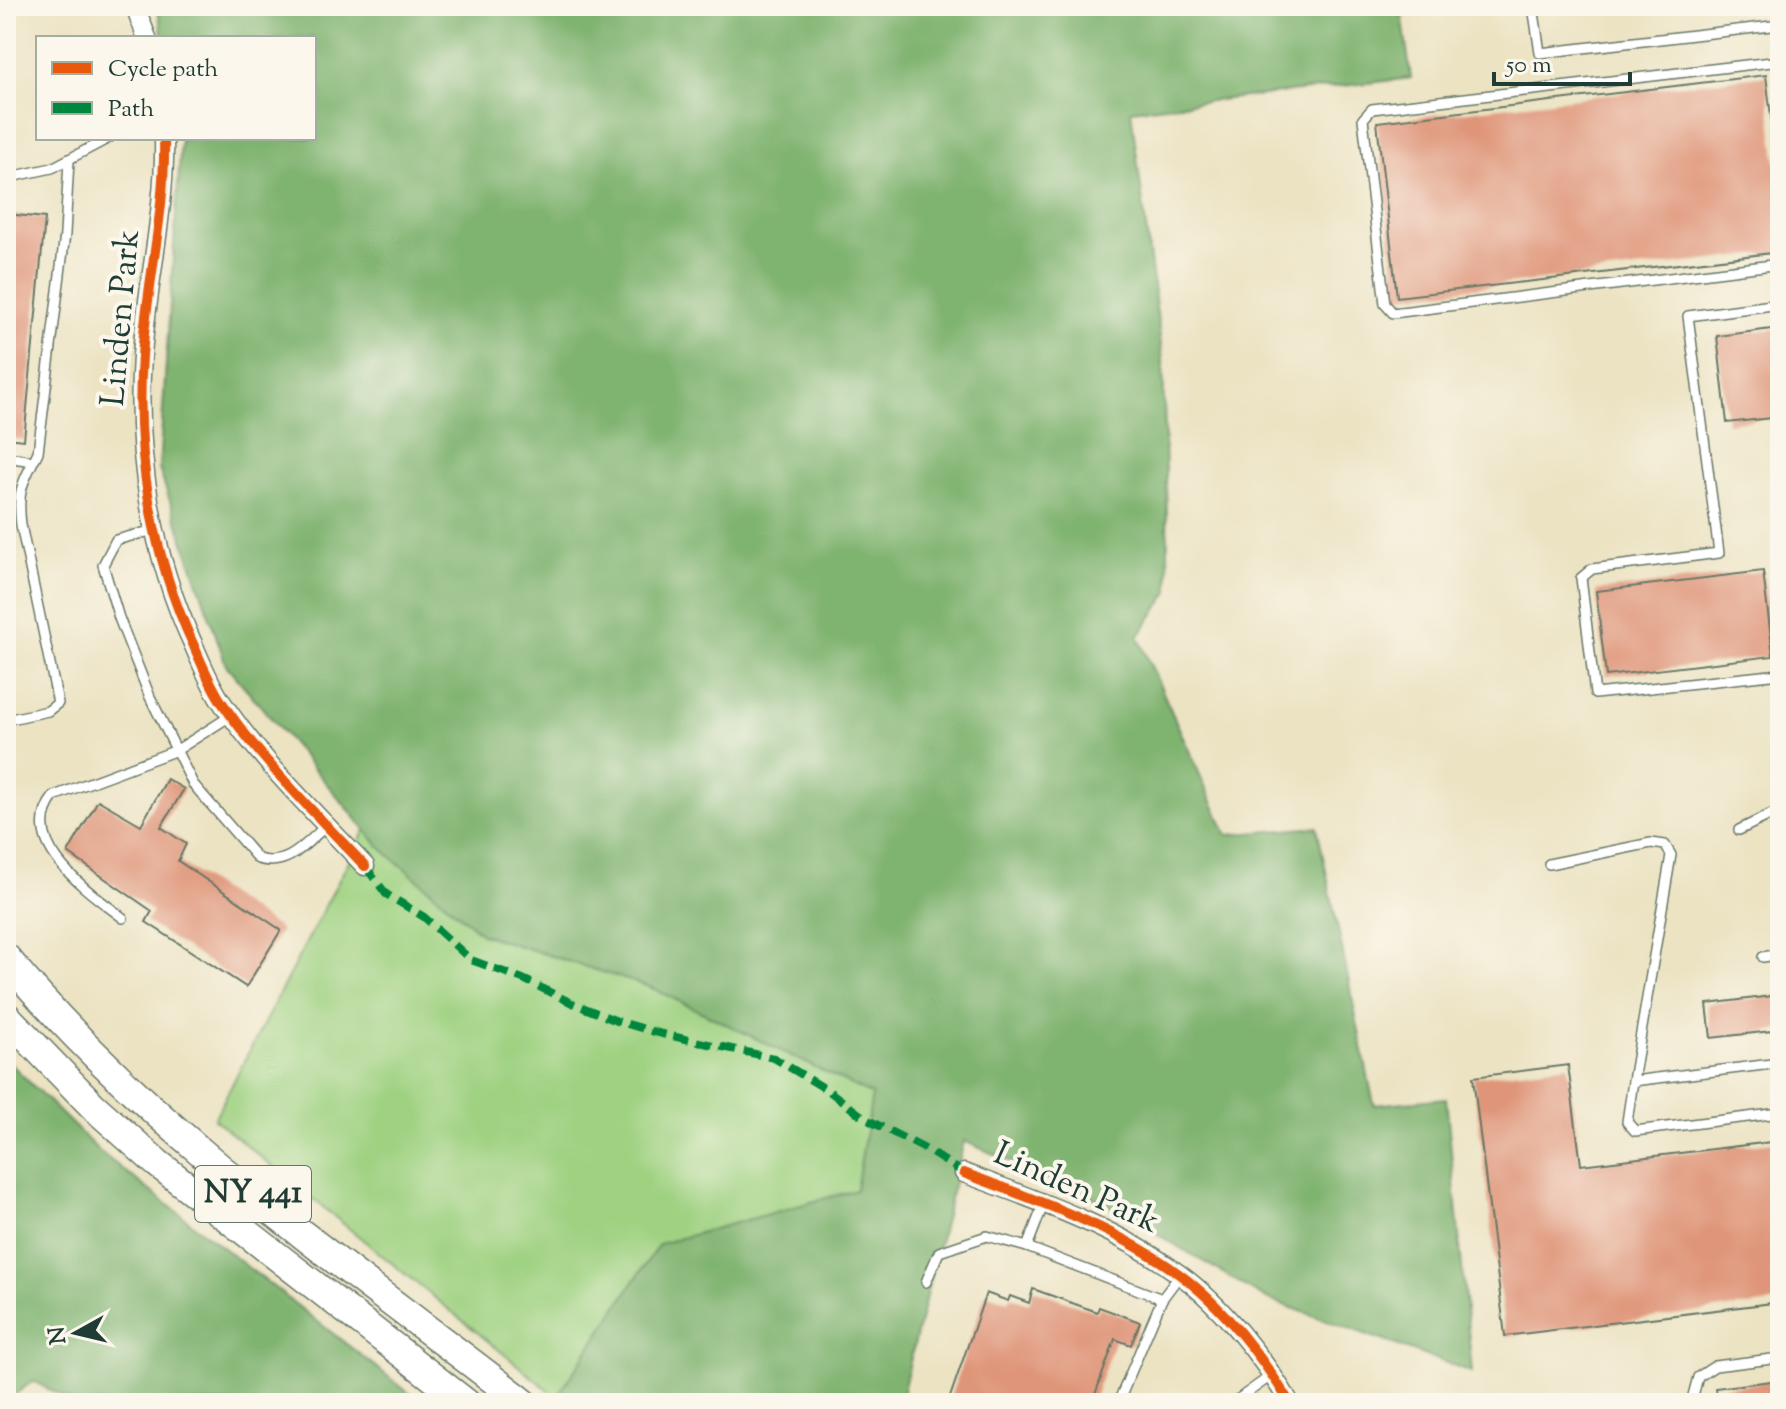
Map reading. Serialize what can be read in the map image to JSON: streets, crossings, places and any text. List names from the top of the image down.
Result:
{
  "streets": {
    "main road": ["NY 441"],
    "street": ["Linden Park"]
  },
  "legend": ["Cycle path", "Path"],
  "scale_bar": "50 m",
  "north": "left"
}
